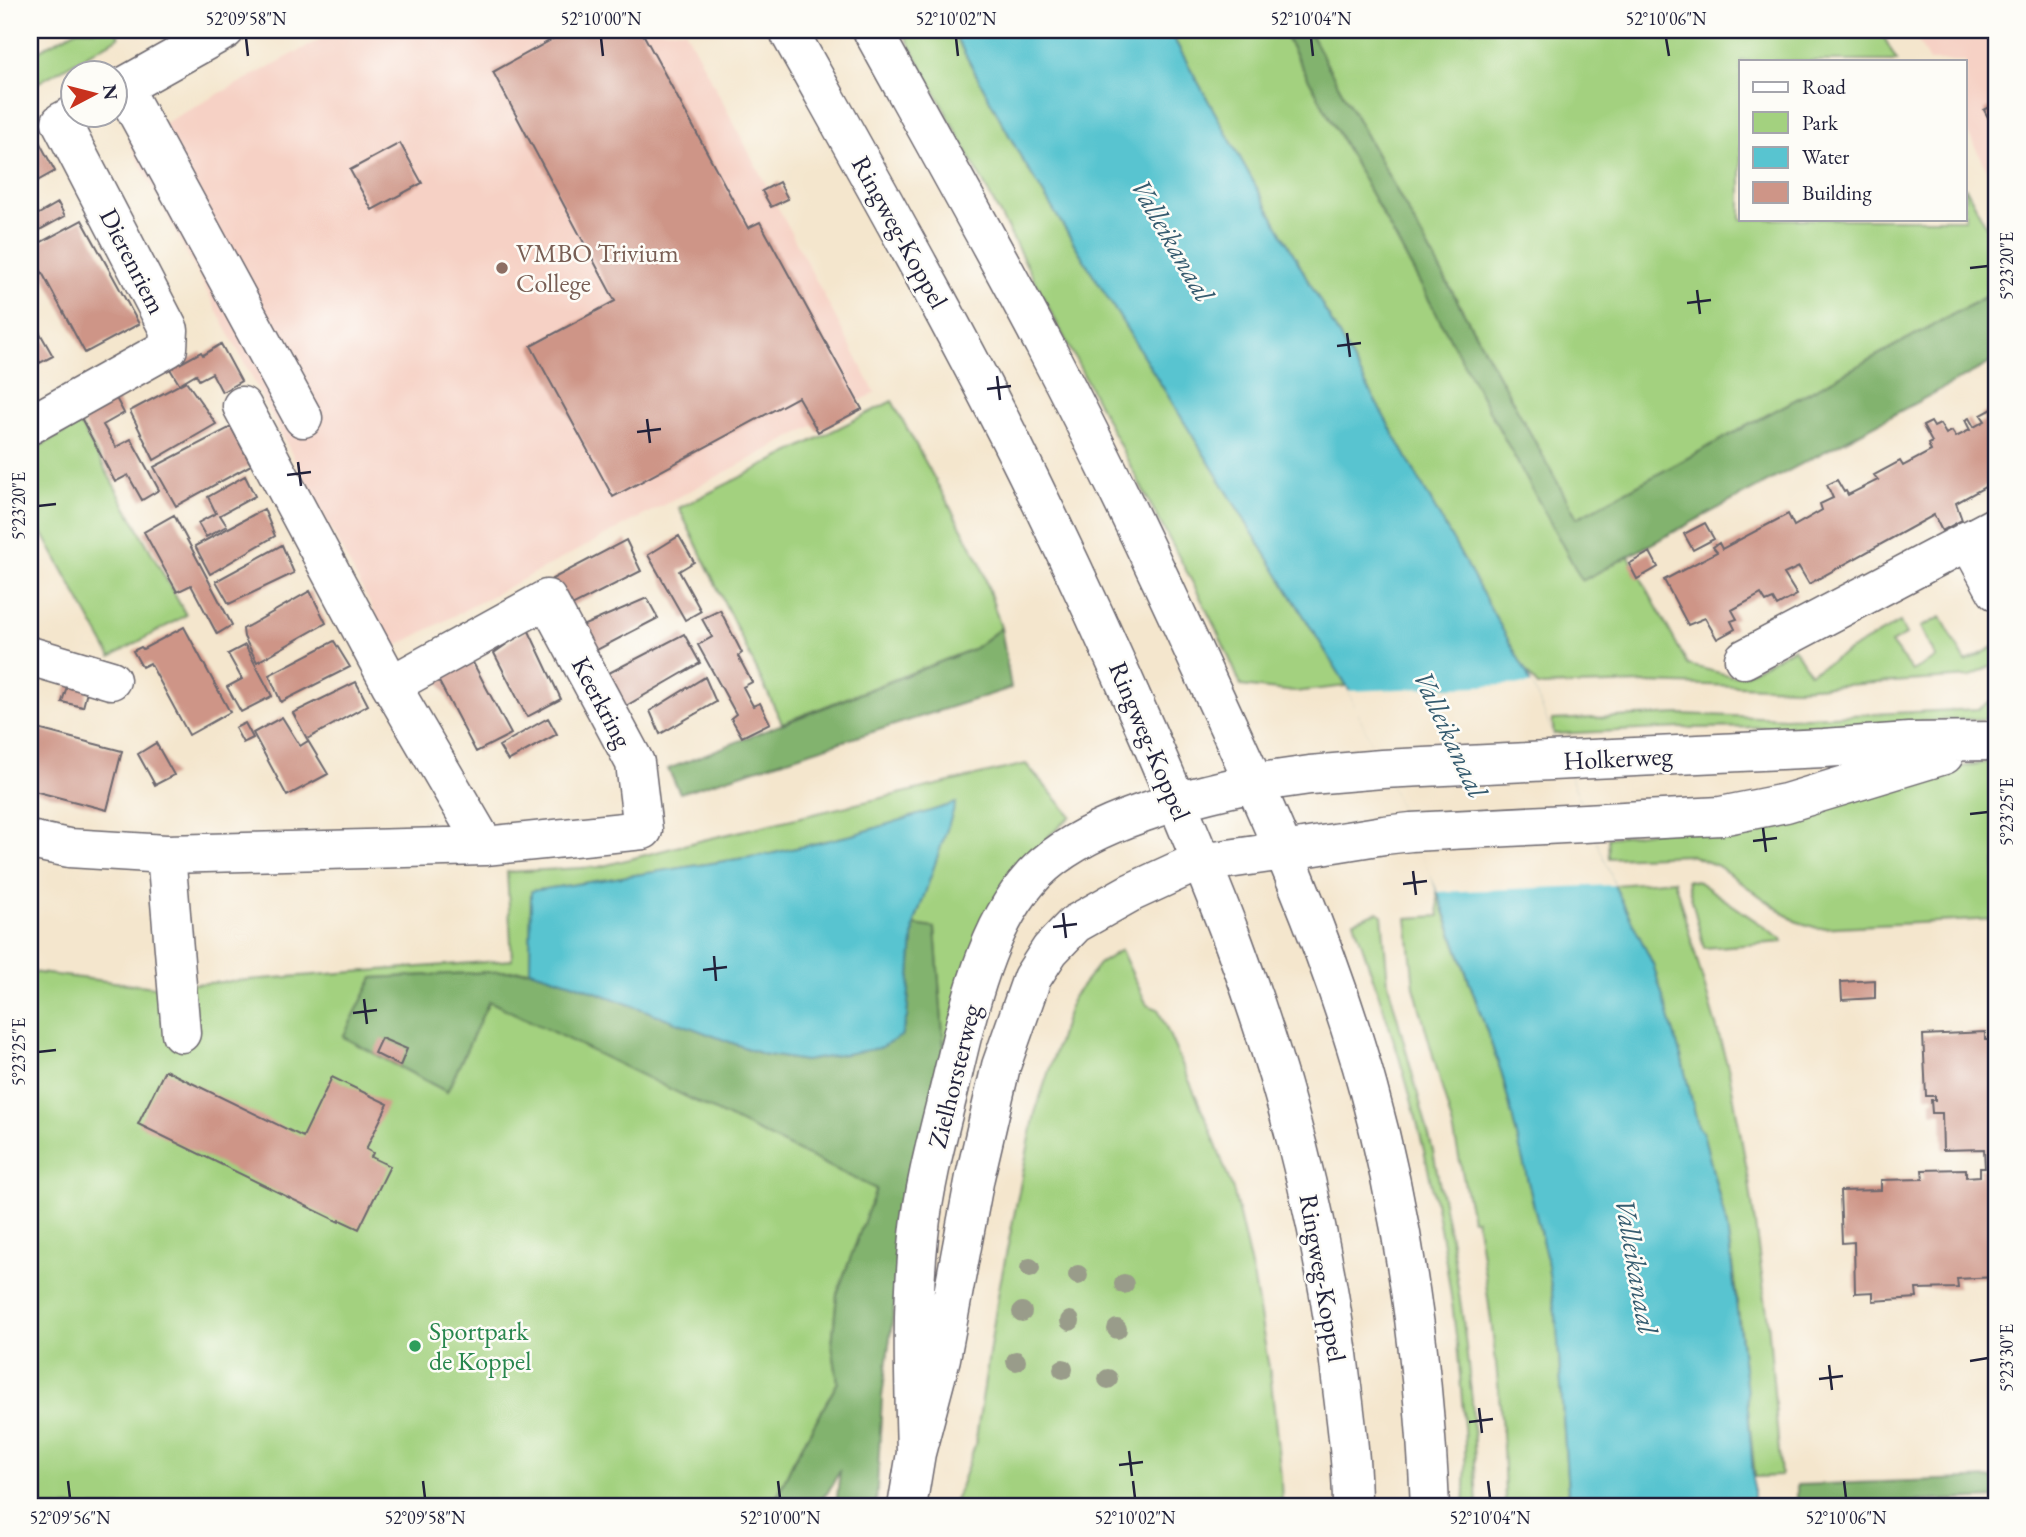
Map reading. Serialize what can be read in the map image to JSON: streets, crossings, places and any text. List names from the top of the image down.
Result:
{
  "streets": {
    "main road": [
      "Ringweg-Koppel",
      "Dierenriem",
      "Keerkring",
      "Holkerweg",
      "Zielhorsterweg"
    ]
  },
  "crossings": [
    ["Ringweg-Koppel", "Zielhorsterweg"],
    ["Holkerweg", "Zielhorsterweg"]
  ],
  "water": ["Valleikanaal"],
  "places": ["VMBO Trivium College", "Sportpark de Koppel"],
  "legend": [
    "Road",
    "Park",
    "Water",
    "Building"
  ],
  "north": "right",
  "coordinates": [
    "52°09'58\"N",
    "52°10'00\"N",
    "52°10'02\"N",
    "52°10'04\"N",
    "52°10'06\"N",
    "5°23'20\"E",
    "5°23'25\"E",
    "5°23'30\"E",
    "52°09'56\"N"
  ]
}
